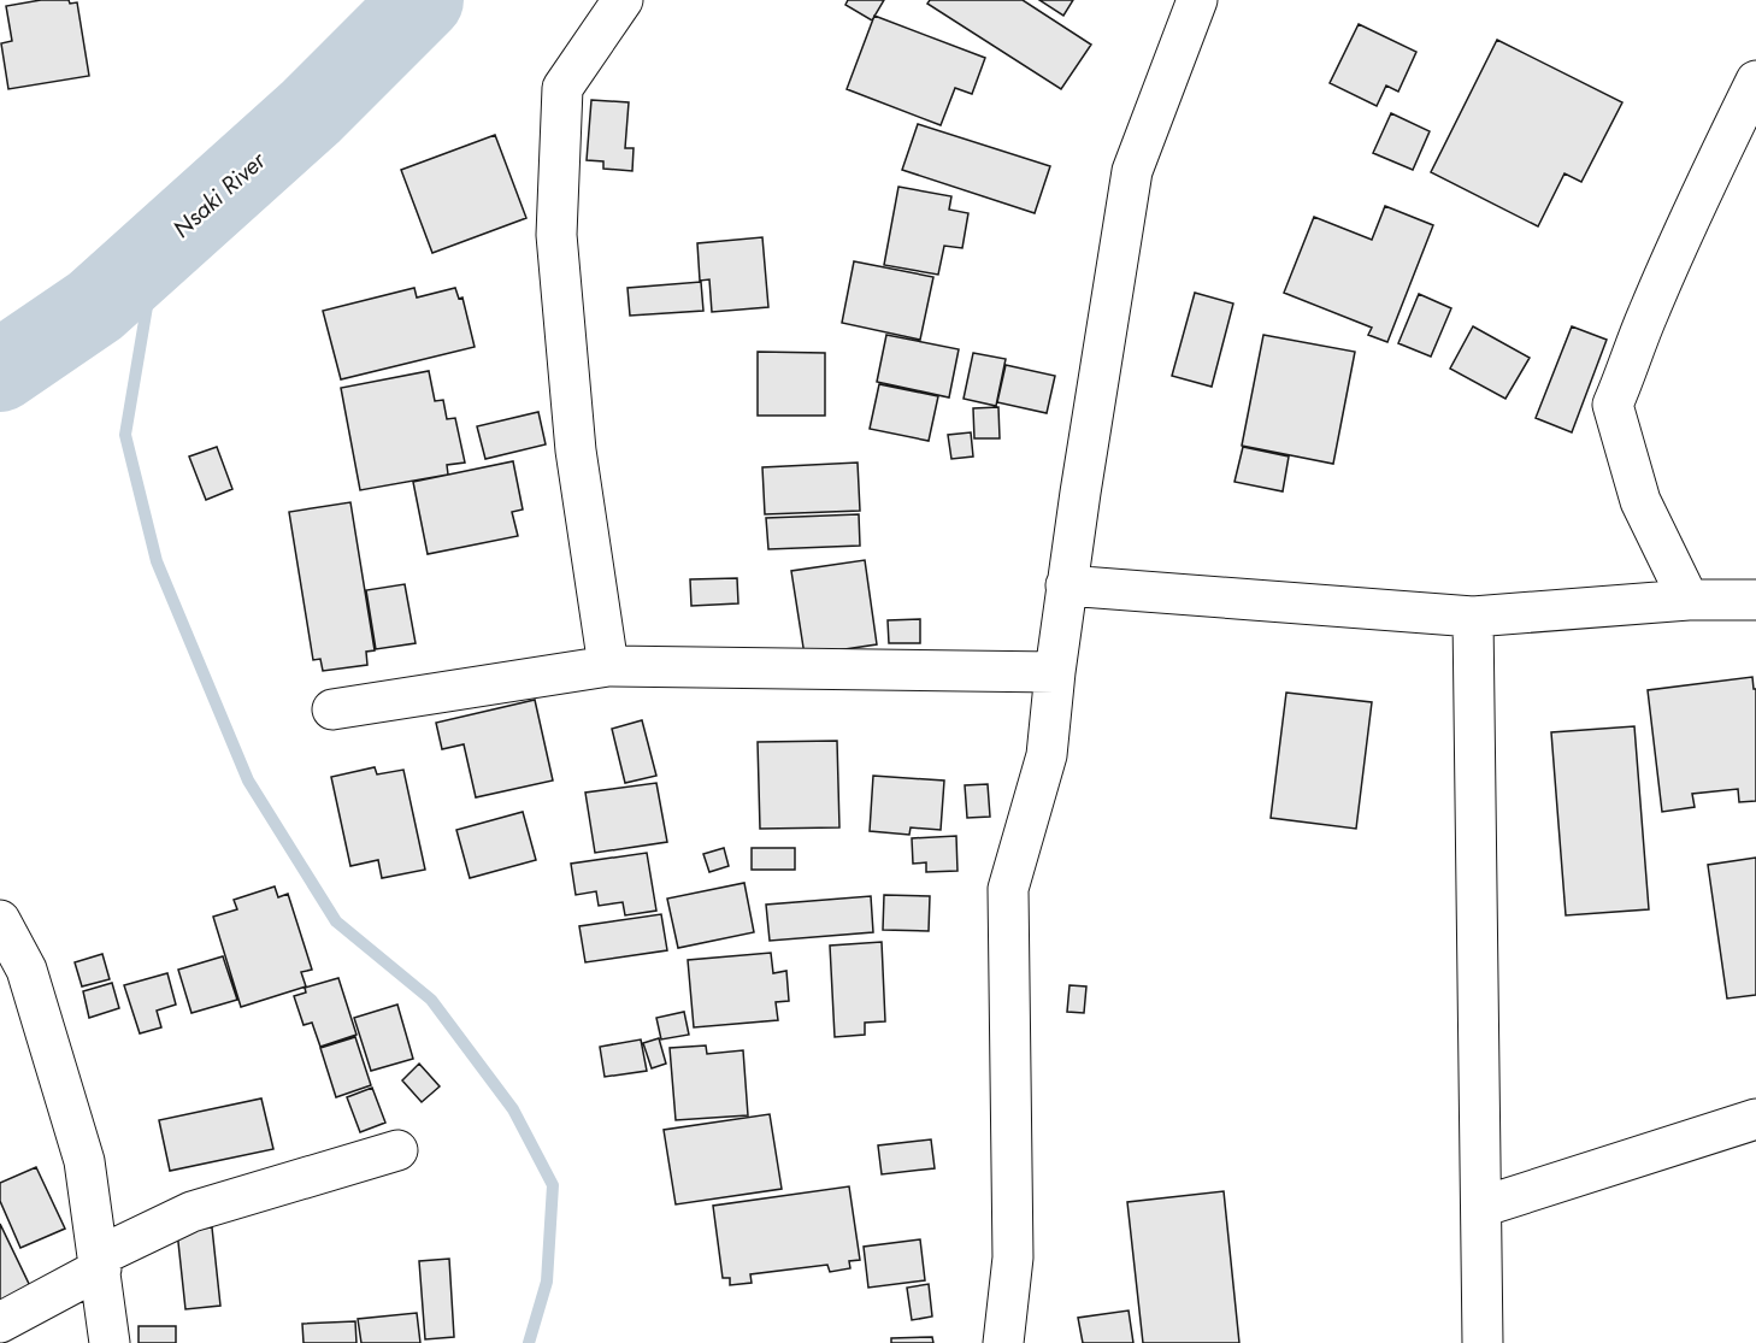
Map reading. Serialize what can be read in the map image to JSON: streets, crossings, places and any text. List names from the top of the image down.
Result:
{
  "water": ["Nsaki River"]
}
